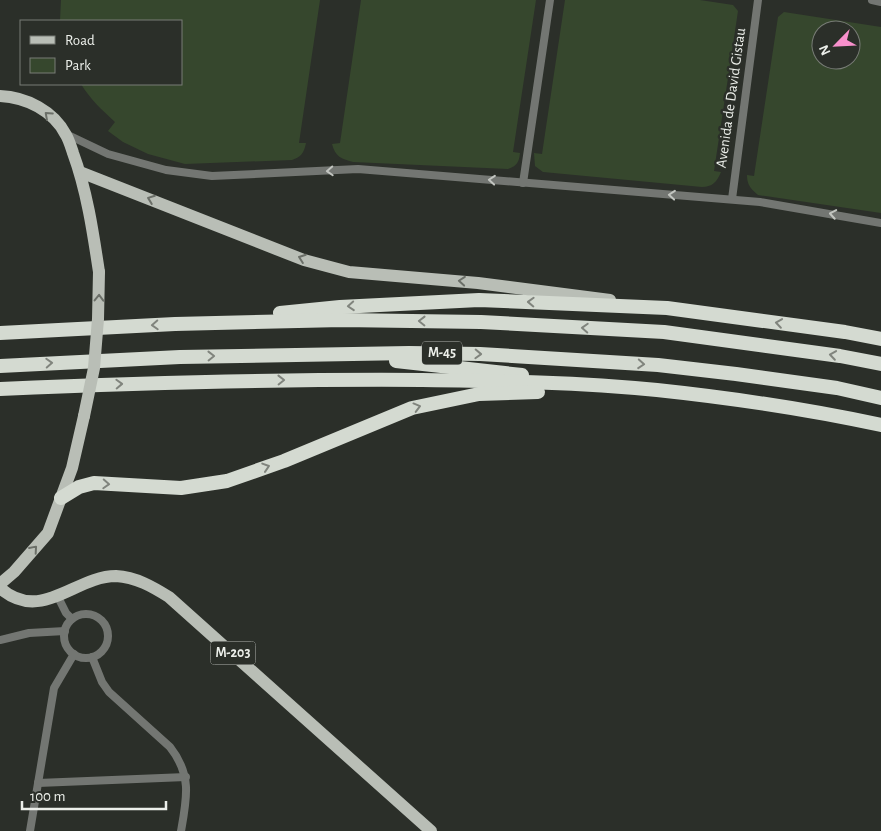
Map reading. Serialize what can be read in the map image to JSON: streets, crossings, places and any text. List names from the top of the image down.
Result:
{
  "streets": {
    "highway": ["M-45"],
    "main road": ["M-203"],
    "street": ["Avenida de David Gistau"]
  },
  "legend": ["Road", "Park"],
  "scale_bar": "100 m",
  "north": "bottom left"
}
